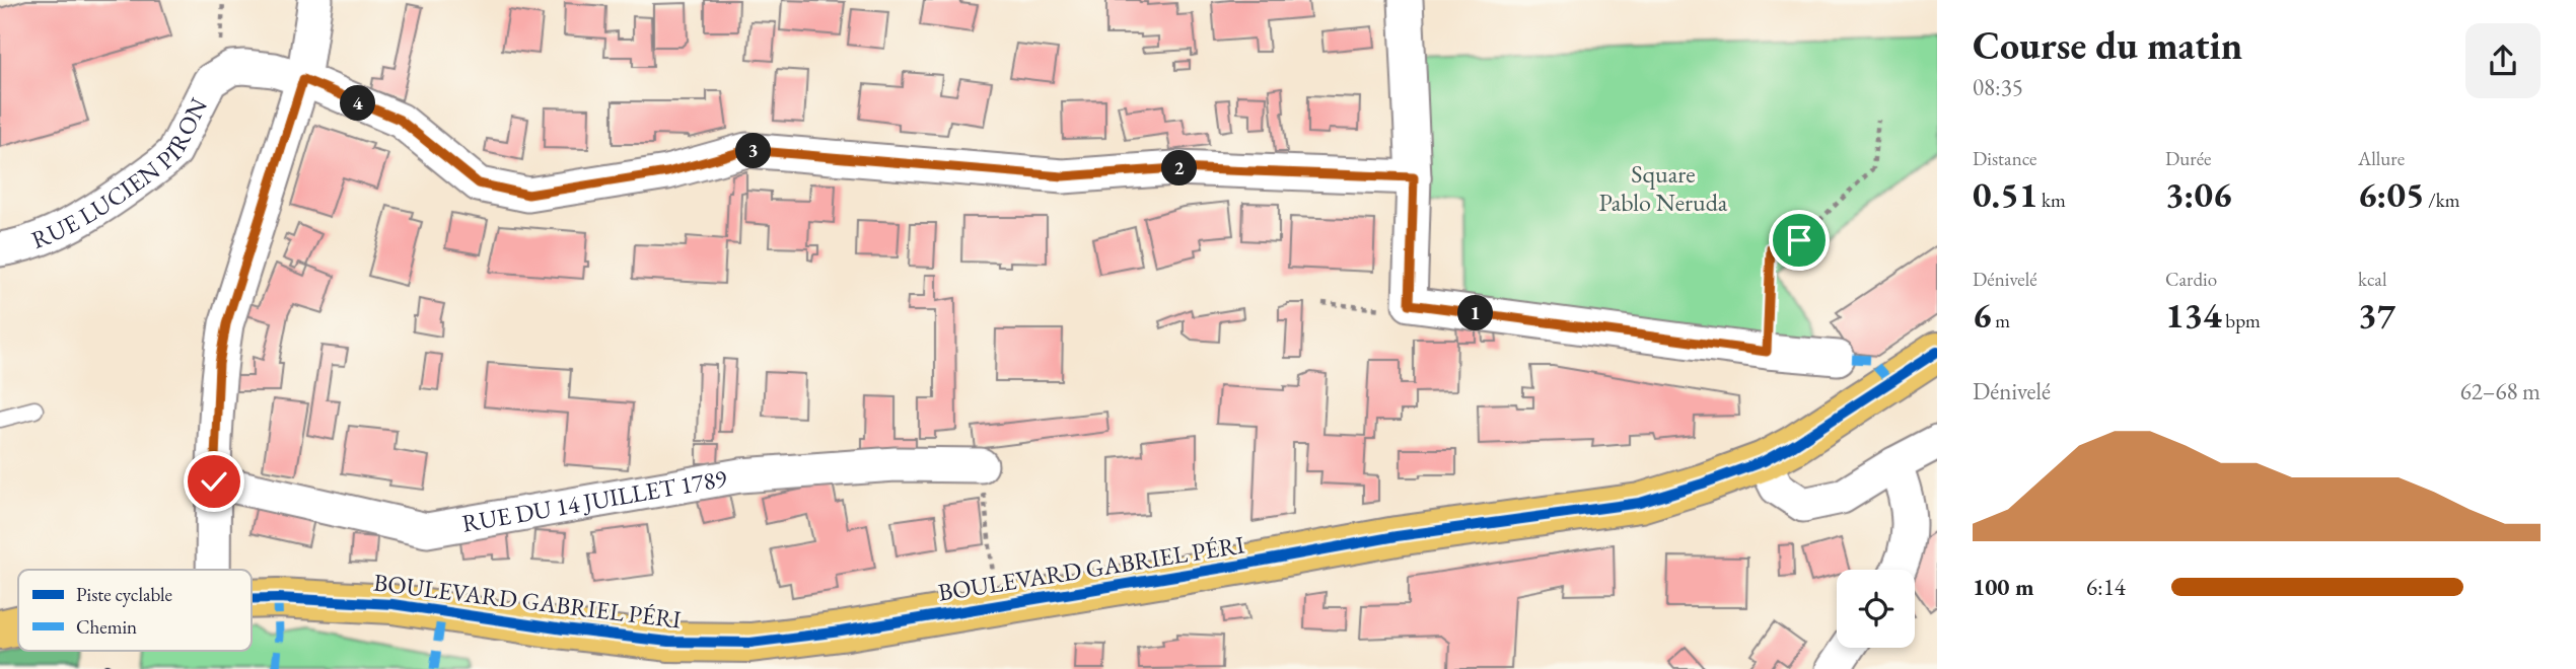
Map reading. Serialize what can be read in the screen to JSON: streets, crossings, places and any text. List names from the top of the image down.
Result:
{
  "streets": {
    "main road": ["BOULEVARD GABRIEL PÉRI"],
    "street": ["RUE LUCIEN PIRON", "RUE DU 14 JUILLET 1789"]
  },
  "parks": ["Square Pablo Neruda"],
  "legend": ["Piste cyclable", "Chemin"],
  "page": {
    "heading": ["Course du matin", "08:35"],
    "pins": [
      "4",
      "3",
      "2",
      "1"
    ],
    "stats": [
      ["Distance", "0.51 km"],
      ["Durée", "3:06"],
      ["Allure", "6:05 /km"],
      ["Dénivelé", "6 m"],
      ["Cardio", "134 bpm"],
      ["kcal", "37"]
    ],
    "chart": ["Dénivelé", "62–68 m"],
    "list": [
      {
        "name": "100 m",
        "note": "6:14"
      }
    ]
  }
}
